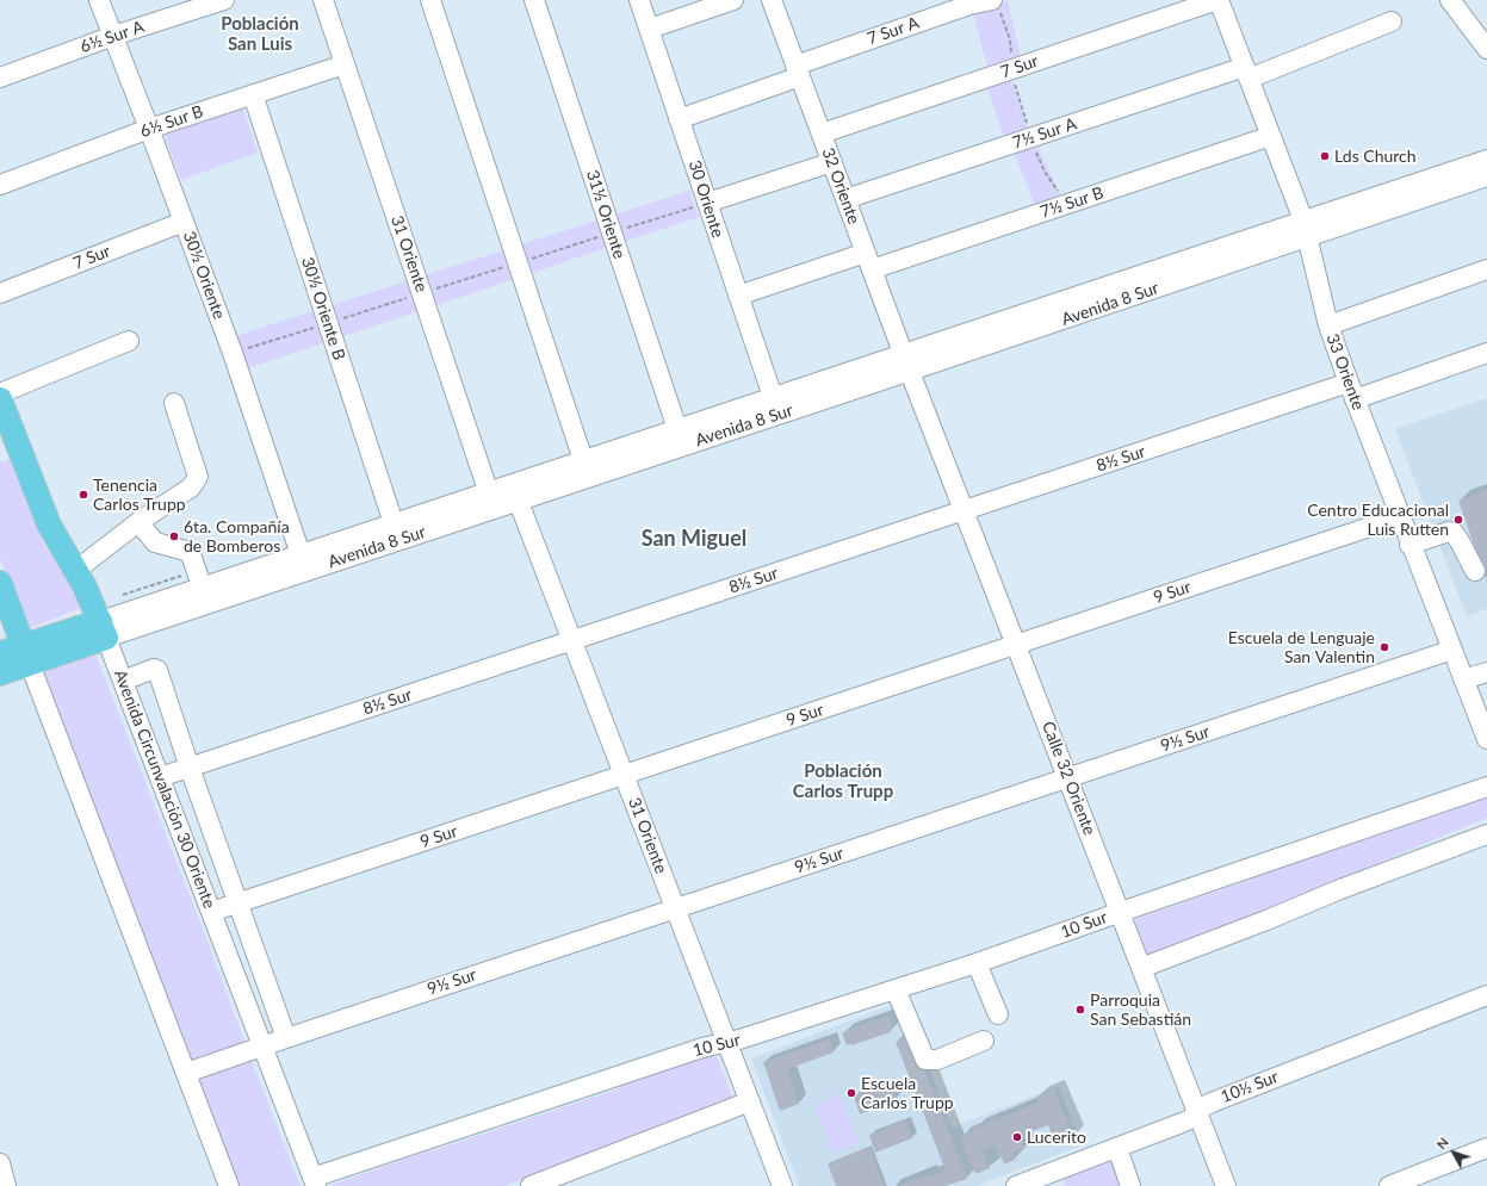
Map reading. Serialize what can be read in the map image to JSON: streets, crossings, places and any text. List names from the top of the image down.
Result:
{
  "streets": {
    "main road": ["Avenida 8 Sur", "Avenida Circunvalación 30 Oriente"],
    "street": [
      "7 Sur A",
      "6½ Sur A",
      "7 Sur",
      "6½ Sur B",
      "7½ Sur A",
      "32 Oriente",
      "30 Oriente",
      "7½ Sur B",
      "31½ Oriente",
      "31 Oriente",
      "30½ Oriente",
      "30½ Oriente B",
      "33 Oriente",
      "8½ Sur",
      "9 Sur",
      "9½ Sur",
      "Calle 32 Oriente",
      "10 Sur",
      "10½ Sur"
    ]
  },
  "crossings": [
    ["7 Sur A", "32 Oriente"],
    ["7 Sur A", "30 Oriente"],
    ["6½ Sur A", "30½ Oriente"],
    ["7 Sur", "32 Oriente"],
    ["7 Sur", "30½ Oriente"],
    ["7 Sur", "33 Oriente"],
    ["6½ Sur B", "31 Oriente"],
    ["6½ Sur B", "30½ Oriente"],
    ["6½ Sur B", "30½ Oriente B"],
    ["7½ Sur A", "32 Oriente"],
    ["7½ Sur A", "33 Oriente"],
    ["32 Oriente", "7½ Sur B"],
    ["32 Oriente", "Avenida 8 Sur"],
    ["32 Oriente", "Calle 32 Oriente"],
    ["30 Oriente", "7½ Sur B"],
    ["30 Oriente", "Avenida 8 Sur"],
    ["7½ Sur B", "33 Oriente"],
    ["31½ Oriente", "Avenida 8 Sur"],
    ["31 Oriente", "Avenida 8 Sur"],
    ["31 Oriente", "8½ Sur"],
    ["31 Oriente", "9 Sur"],
    ["31 Oriente", "9½ Sur"],
    ["31 Oriente", "10 Sur"],
    ["30½ Oriente", "Avenida 8 Sur"],
    ["Avenida 8 Sur", "30½ Oriente B"],
    ["Avenida 8 Sur", "33 Oriente"],
    ["Avenida 8 Sur", "Calle 32 Oriente"],
    ["Avenida 8 Sur", "Avenida Circunvalación 30 Oriente"],
    ["33 Oriente", "8½ Sur"],
    ["33 Oriente", "9 Sur"],
    ["33 Oriente", "9½ Sur"],
    ["8½ Sur", "Calle 32 Oriente"],
    ["8½ Sur", "Avenida Circunvalación 30 Oriente"],
    ["9 Sur", "Calle 32 Oriente"],
    ["9 Sur", "Avenida Circunvalación 30 Oriente"],
    ["9½ Sur", "Calle 32 Oriente"],
    ["9½ Sur", "Avenida Circunvalación 30 Oriente"],
    ["Calle 32 Oriente", "10 Sur"],
    ["Calle 32 Oriente", "10½ Sur"],
    ["Avenida Circunvalación 30 Oriente", "10 Sur"]
  ],
  "districts": ["Población San Luis", "San Miguel", "Población Carlos Trupp"],
  "places": [
    "Lds Church",
    "Tenencia Carlos Trupp",
    "Centro Educacional Luis Rutten",
    "6ta. Compañía de Bomberos",
    "Escuela de Lenguaje San Valentin",
    "Parroquia San Sebastián",
    "Escuela Carlos Trupp",
    "Lucerito"
  ],
  "north": "top left"
}
